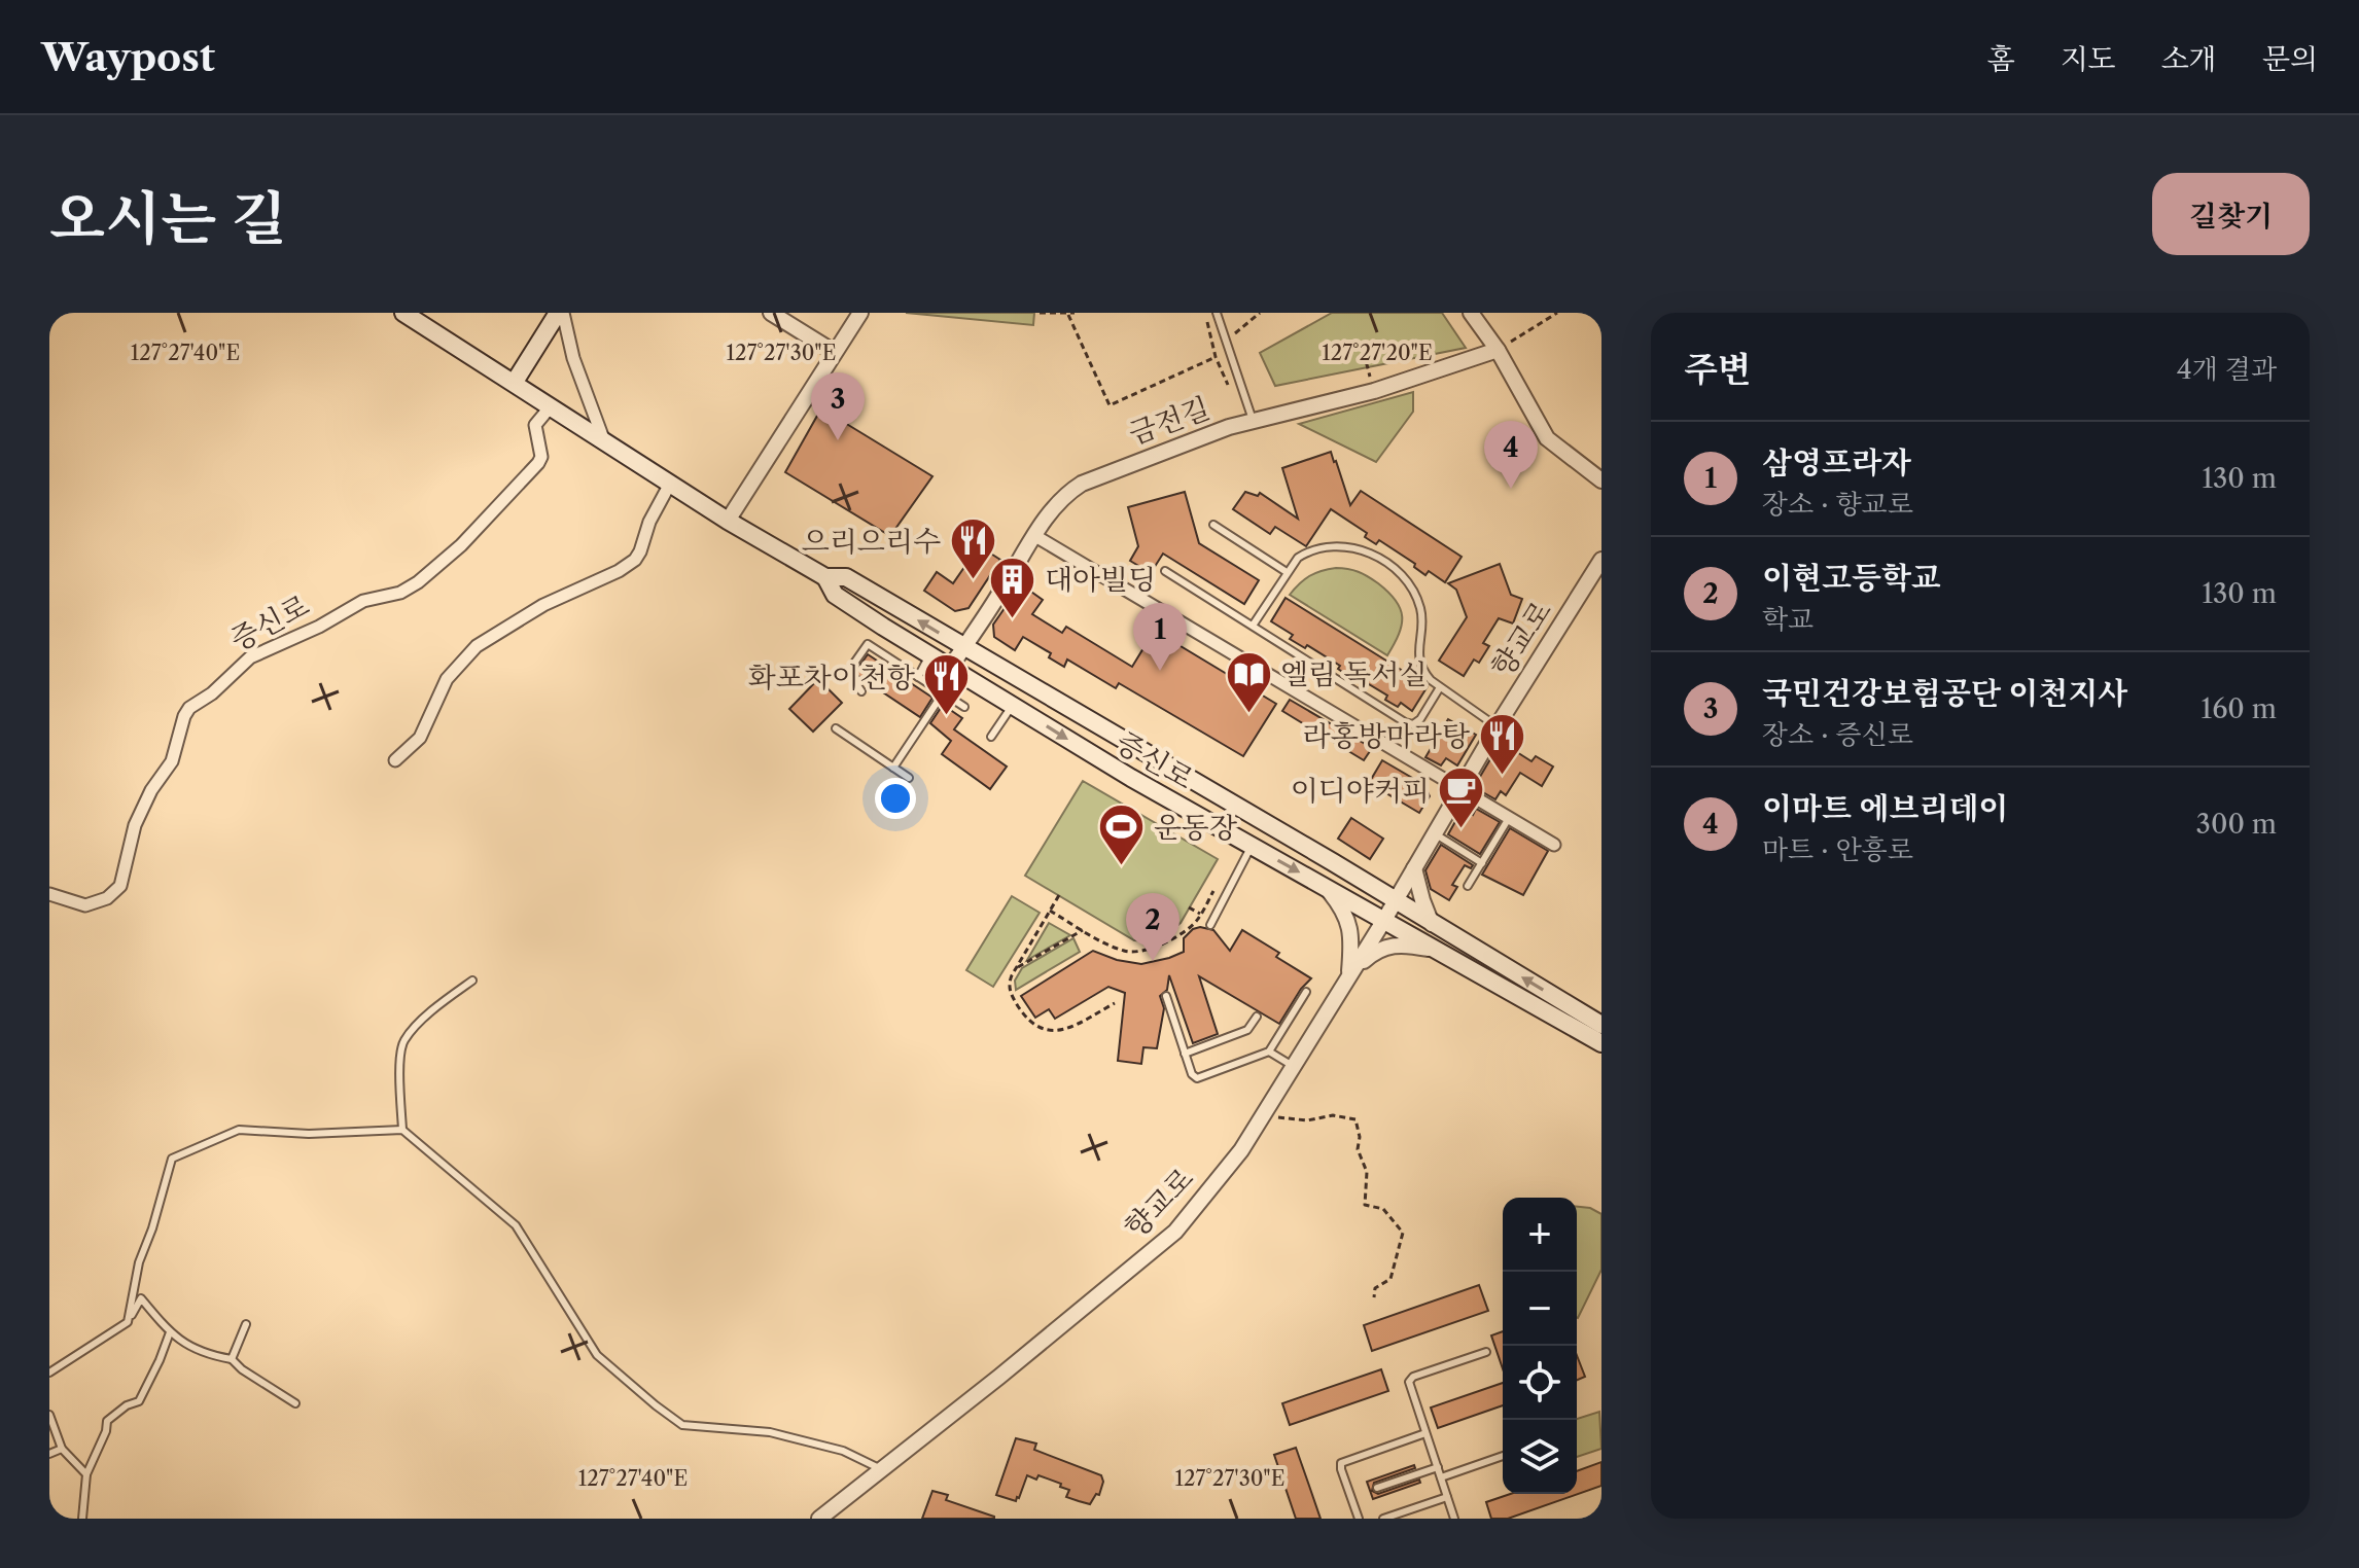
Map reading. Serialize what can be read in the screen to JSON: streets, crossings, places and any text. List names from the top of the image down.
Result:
{
  "streets": {
    "main road": ["증신로"],
    "street": ["금전길", "향교로"]
  },
  "crossings": [
    ["금전길", "증신로"],
    ["증신로", "향교로"]
  ],
  "places": {
    "restaurant": ["으리으리수", "화포차이천항", "라홍방마라탕"],
    "building": ["대아빌딩"],
    "library": ["엘림 독서실"],
    "cafe": ["이디야커피"],
    "sports": ["운동장"]
  },
  "page": {
    "header": "Waypost",
    "nav": [
      "홈",
      "지도",
      "소개",
      "문의"
    ],
    "title": "오시는 길",
    "buttons": "길찾기",
    "heading": ["주변", "4개 결과"],
    "pins": [
      "3",
      "4",
      "1",
      "2"
    ],
    "list": [
      {
        "mark": "1",
        "name": "삼영프라자",
        "note": "장소 · 향교로",
        "value": "130 m"
      },
      {
        "mark": "2",
        "name": "이현고등학교",
        "note": "학교",
        "value": "130 m"
      },
      {
        "mark": "3",
        "name": "국민건강보험공단 이천지사",
        "note": "장소 · 증신로",
        "value": "160 m"
      },
      {
        "mark": "4",
        "name": "이마트 에브리데이",
        "note": "마트 · 안흥로",
        "value": "300 m"
      }
    ],
    "map_buttons": ["+", "−"]
  },
  "coordinates": ["127°27'40\"E", "127°27'30\"E", "127°27'20\"E"]
}
